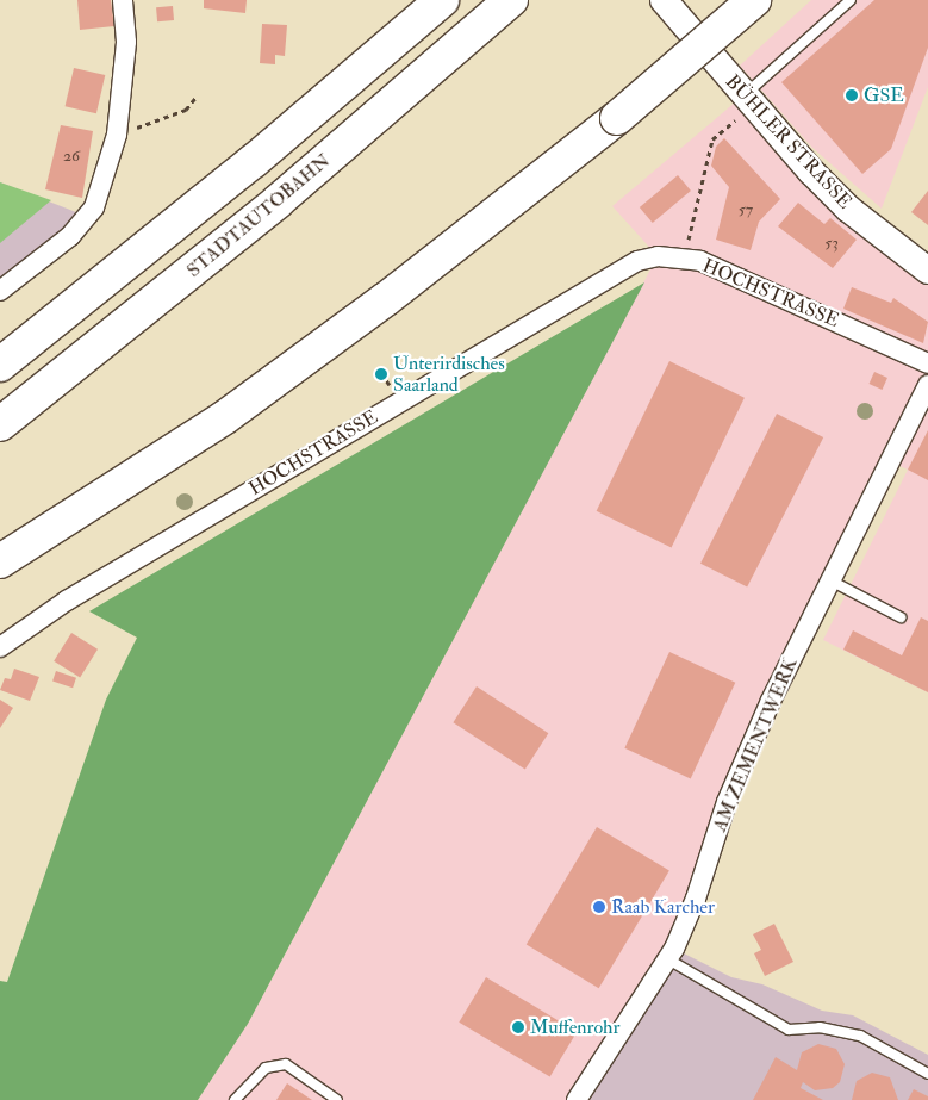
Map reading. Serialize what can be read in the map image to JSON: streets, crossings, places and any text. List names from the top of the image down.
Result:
{
  "streets": {
    "highway": ["STADTAUTOBAHN"],
    "main road": ["BÜHLER STRASSE"],
    "street": ["HOCHSTRASSE", "AM ZEMENTWERK"]
  },
  "places": [
    "GSE",
    "Unterirdisches Saarland",
    "Raab Karcher",
    "Muffenrohr"
  ],
  "house_numbers": ["26", "57", "53"]
}
